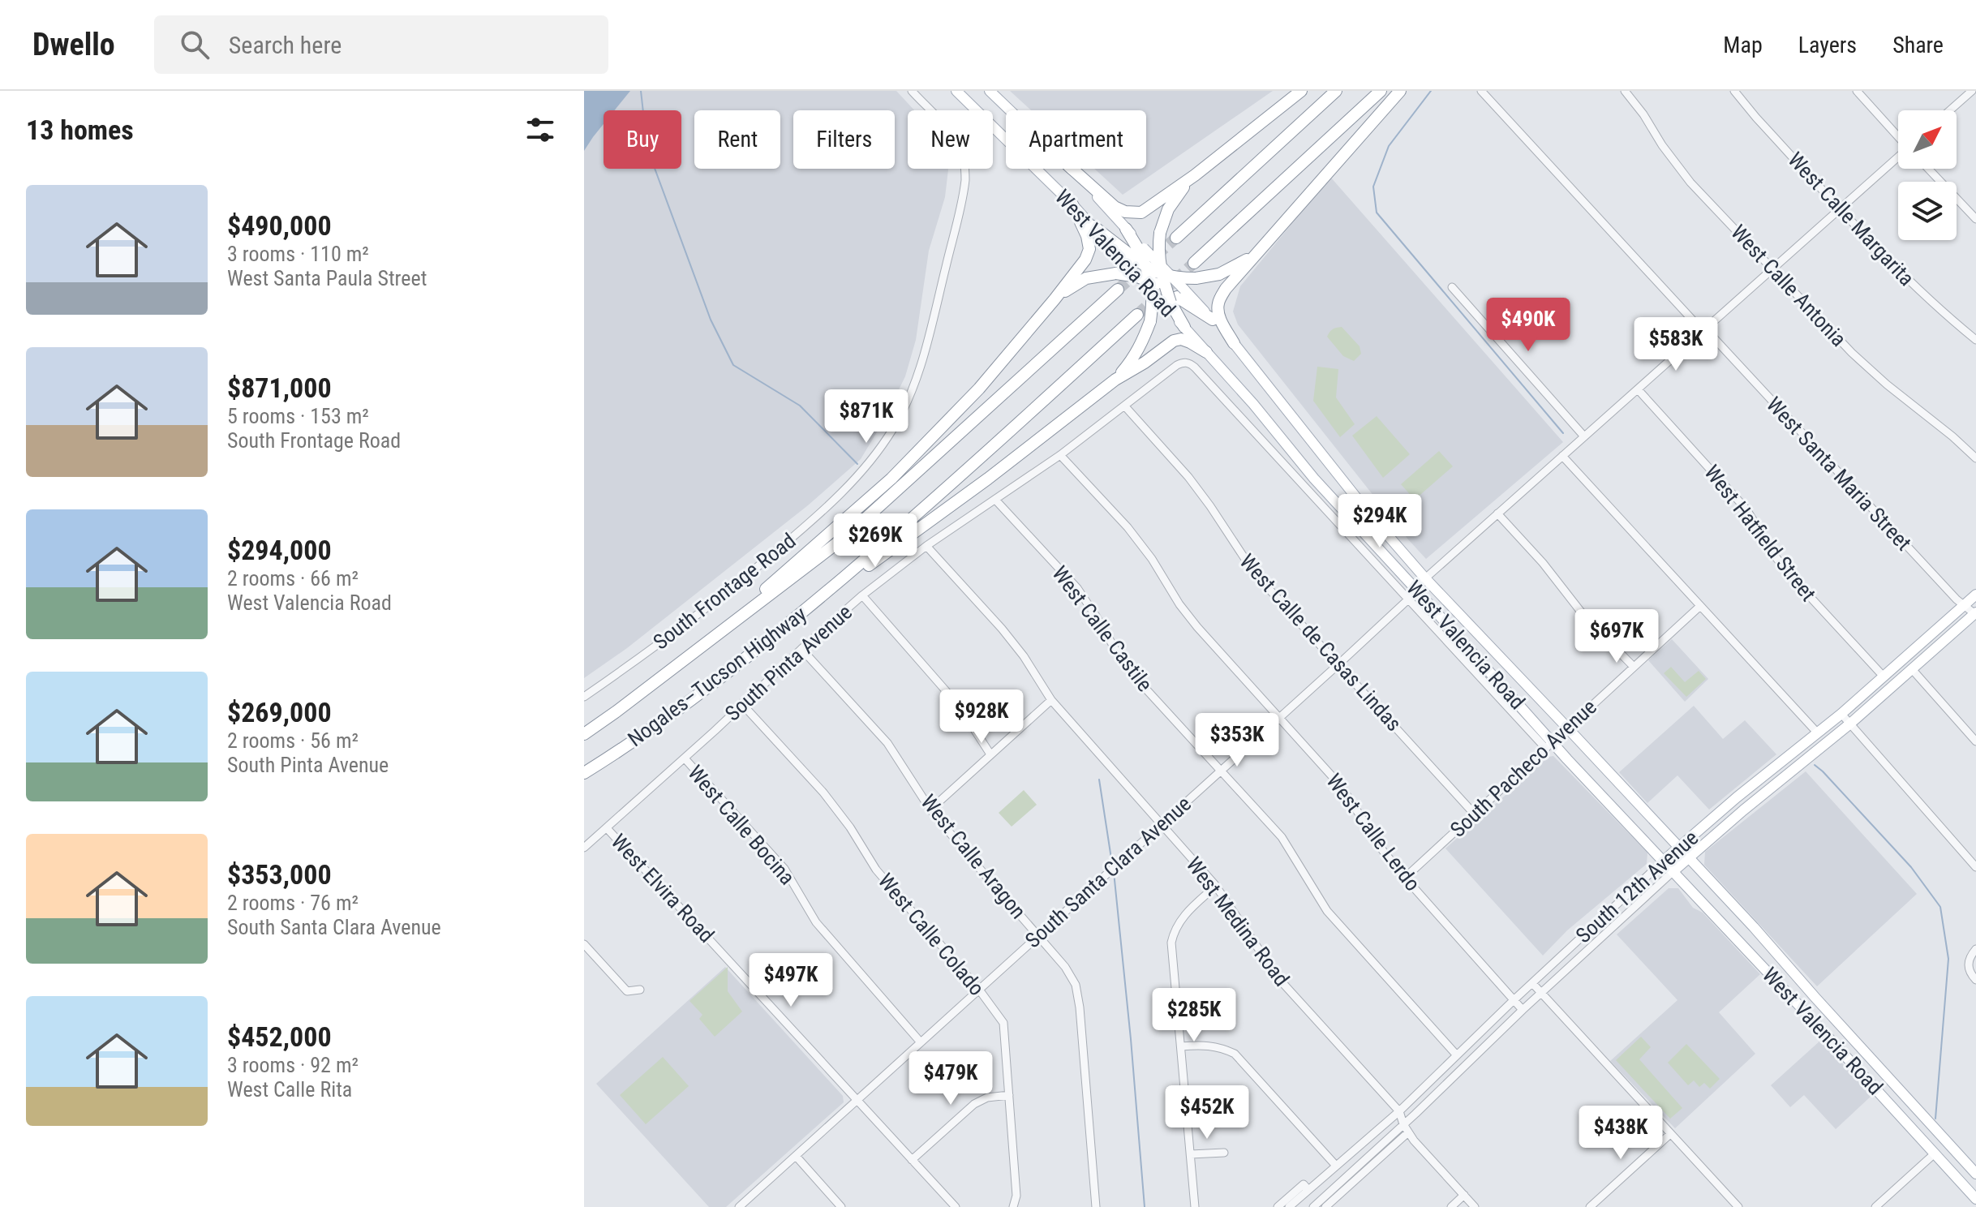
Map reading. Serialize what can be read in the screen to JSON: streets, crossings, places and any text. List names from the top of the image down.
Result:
{
  "streets": {
    "highway": ["Nogales–Tucson Highway"],
    "main road": ["West Valencia Road", "South 12th Avenue"],
    "street": [
      "West Calle Margarita",
      "West Calle Antonia",
      "West Santa Maria Street",
      "West Hatfield Street",
      "South Frontage Road",
      "West Calle Castile",
      "West Calle de Casas Lindas",
      "South Pinta Avenue",
      "South Pacheco Avenue",
      "West Calle Bocina",
      "West Calle Lerdo",
      "West Calle Aragon",
      "South Santa Clara Avenue",
      "West Elvira Road",
      "West Medina Road",
      "West Calle Colado"
    ]
  },
  "crossings": [
    ["West Calle Margarita", "South Santa Clara Avenue"],
    ["West Valencia Road", "South Pinta Avenue"],
    ["West Valencia Road", "South Pacheco Avenue"],
    ["West Valencia Road", "South Santa Clara Avenue"],
    ["West Valencia Road", "South 12th Avenue"],
    ["West Calle Antonia", "South Santa Clara Avenue"],
    ["West Santa Maria Street", "South Santa Clara Avenue"],
    ["West Santa Maria Street", "South 12th Avenue"],
    ["West Hatfield Street", "South Santa Clara Avenue"],
    ["West Hatfield Street", "South 12th Avenue"],
    ["West Calle Castile", "South Pinta Avenue"],
    ["West Calle Castile", "South Santa Clara Avenue"],
    ["West Calle Castile", "South 12th Avenue"],
    ["West Calle de Casas Lindas", "South Pinta Avenue"],
    ["West Calle de Casas Lindas", "South Pacheco Avenue"],
    ["West Calle de Casas Lindas", "South Santa Clara Avenue"],
    ["South Pinta Avenue", "West Calle Bocina"],
    ["South Pinta Avenue", "West Calle Lerdo"],
    ["South Pinta Avenue", "West Calle Aragon"],
    ["South Pinta Avenue", "West Elvira Road"],
    ["South Pinta Avenue", "West Medina Road"],
    ["South Pinta Avenue", "West Calle Colado"],
    ["South Pacheco Avenue", "West Calle Lerdo"],
    ["West Calle Bocina", "South Santa Clara Avenue"],
    ["West Calle Lerdo", "South Santa Clara Avenue"],
    ["West Calle Lerdo", "South 12th Avenue"],
    ["West Calle Aragon", "South Santa Clara Avenue"],
    ["South Santa Clara Avenue", "West Elvira Road"],
    ["South Santa Clara Avenue", "West Medina Road"],
    ["South Santa Clara Avenue", "West Calle Colado"],
    ["South 12th Avenue", "West Medina Road"]
  ],
  "north": "top right",
  "page": {
    "header": "Dwello",
    "search": "Search here",
    "nav": ["Map", "Layers", "Share"],
    "heading": "13 homes",
    "chip": [
      "Buy",
      "Rent",
      "Filters",
      "New",
      "Apartment"
    ],
    "list": [
      {
        "name": "$490,000",
        "note": "3 rooms · 110 m² · West Santa Paula Street"
      },
      {
        "name": "$871,000",
        "note": "5 rooms · 153 m² · South Frontage Road"
      },
      {
        "name": "$294,000",
        "note": "2 rooms · 66 m² · West Valencia Road"
      },
      {
        "name": "$269,000",
        "note": "2 rooms · 56 m² · South Pinta Avenue"
      },
      {
        "name": "$353,000",
        "note": "2 rooms · 76 m² · South Santa Clara Avenue"
      },
      {
        "name": "$452,000",
        "note": "3 rooms · 92 m² · West Calle Rita"
      }
    ],
    "price": [
      "$490K",
      "$583K",
      "$871K",
      "$294K",
      "$269K",
      "$697K",
      "$928K",
      "$353K",
      "$497K",
      "$285K",
      "$479K",
      "$452K",
      "$438K"
    ]
  }
}
